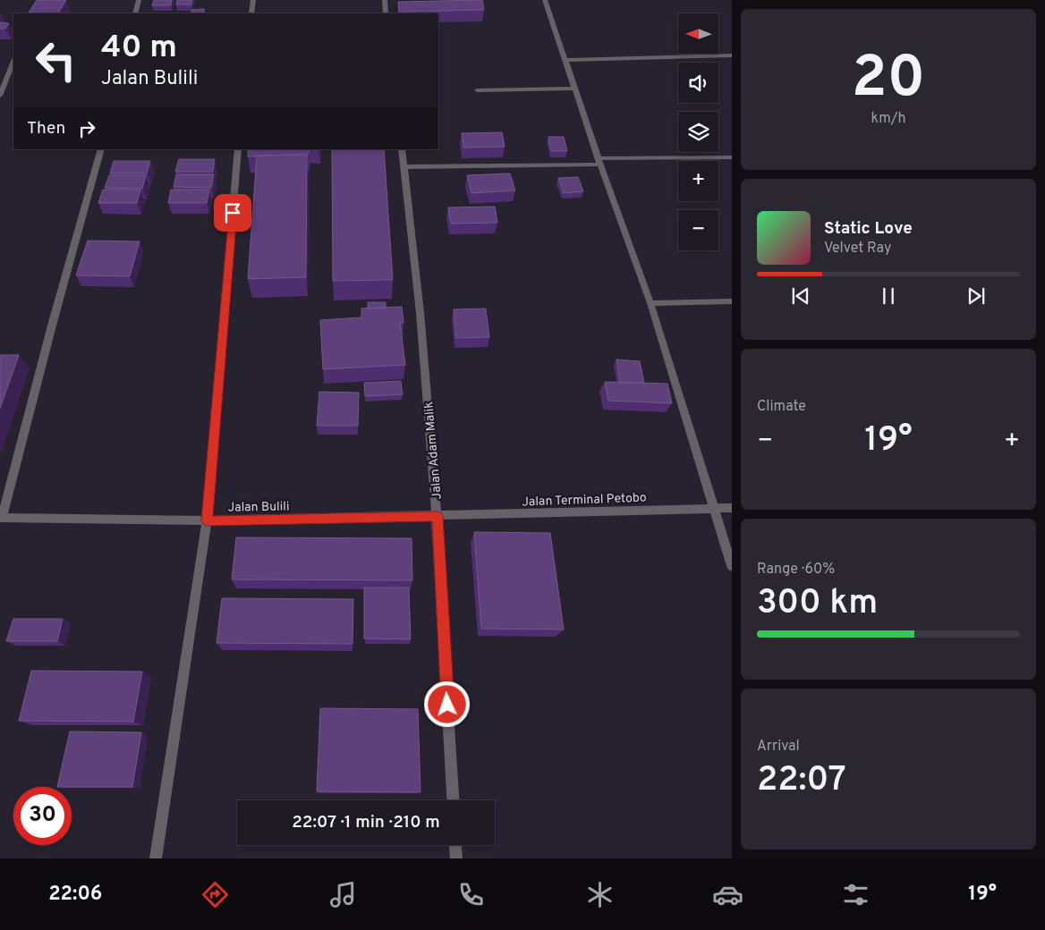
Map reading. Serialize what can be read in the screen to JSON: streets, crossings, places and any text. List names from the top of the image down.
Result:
{
  "streets": {
    "street": ["Jalan Adam Malik", "Jalan Terminal Petobo", "Jalan Bulili"]
  },
  "crossings": [
    ["Jalan Adam Malik", "Jalan Terminal Petobo"],
    ["Jalan Adam Malik", "Jalan Bulili"],
    ["Jalan Terminal Petobo", "Jalan Bulili"]
  ],
  "north": "left",
  "page": {
    "tile": [
      ["20", "km/h"],
      "Climate",
      ["Range · 60%", "300 km"],
      ["Arrival", "22:07"]
    ],
    "map_buttons": ["+", "−"],
    "turn": ["40 m", "Jalan Bulili"],
    "then": "Then",
    "song": ["Static Love", "Velvet Ray"],
    "heat": ["−", "19°", "+"],
    "limit": "30",
    "trip": "22:07 · 1 min · 210 m",
    "tabs": ["22:06", "19°"]
  }
}
